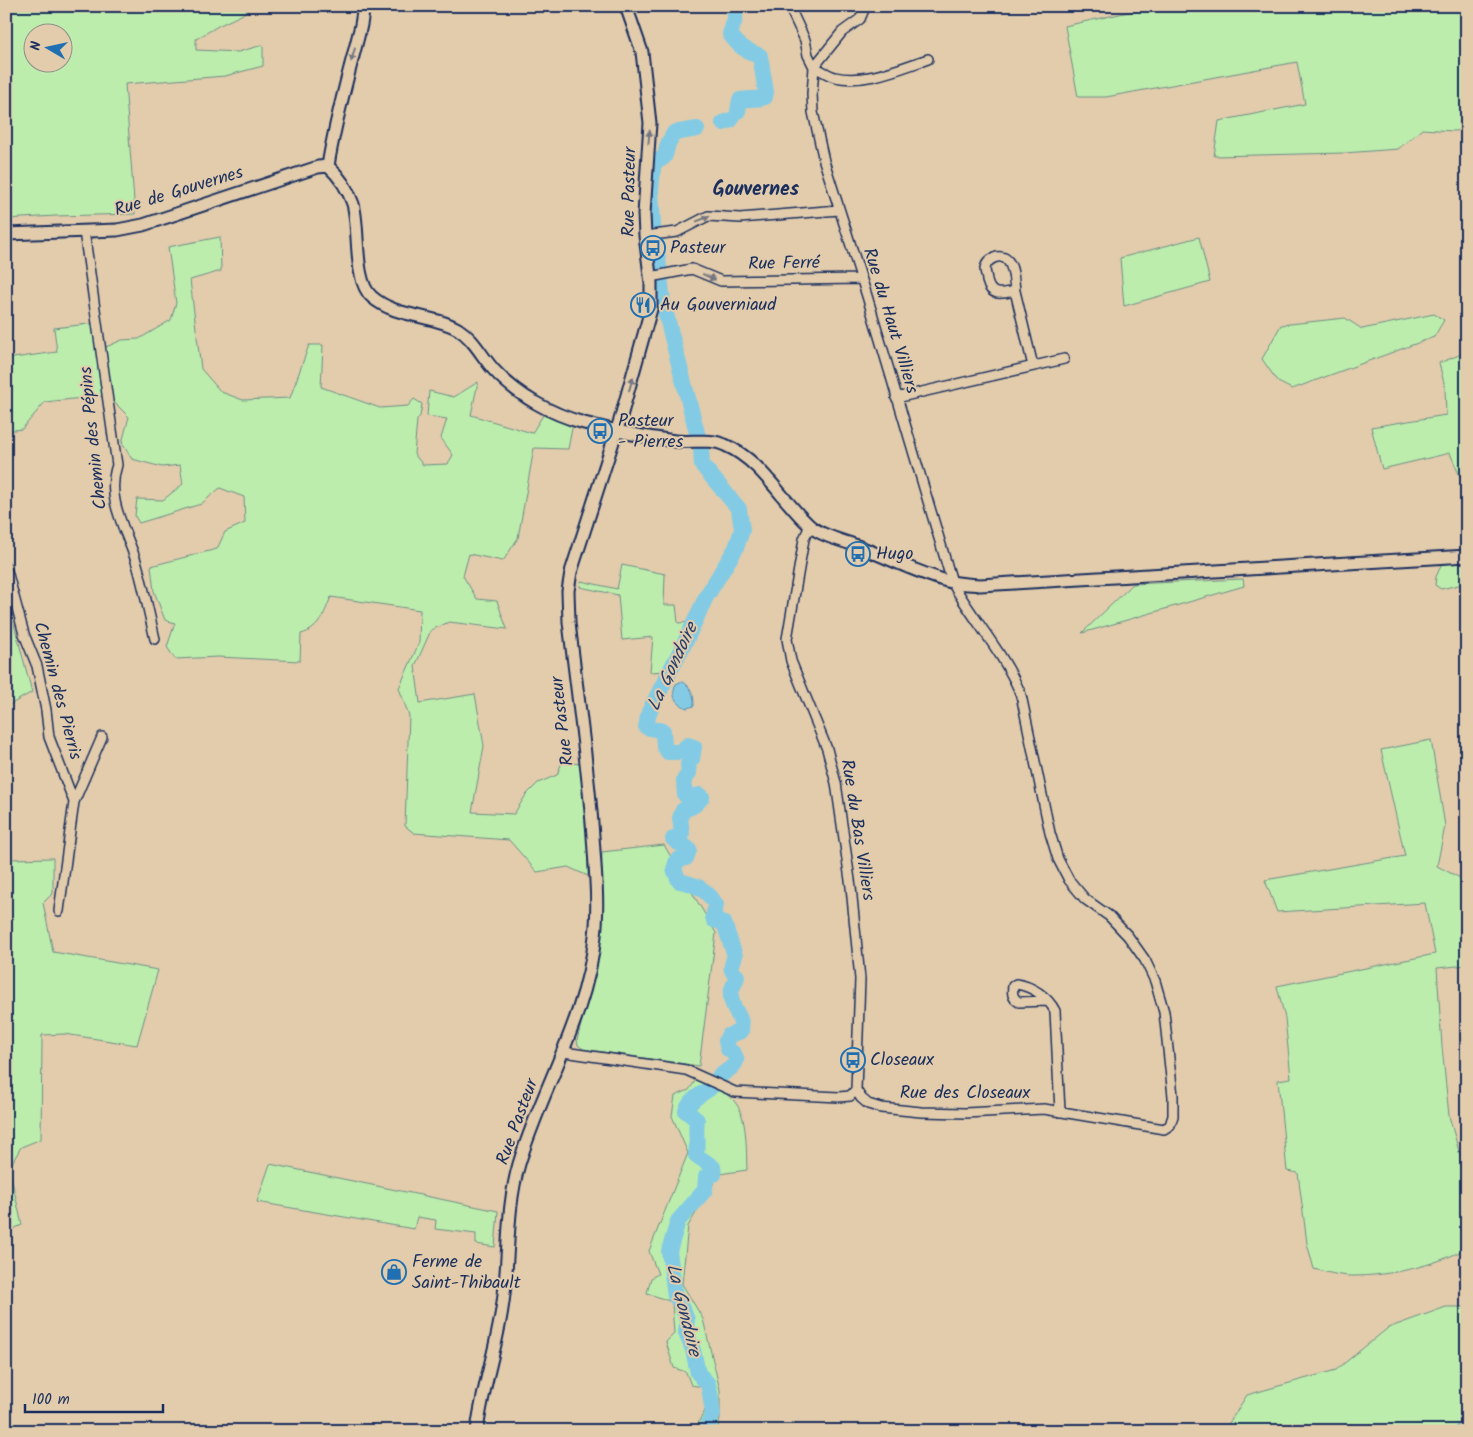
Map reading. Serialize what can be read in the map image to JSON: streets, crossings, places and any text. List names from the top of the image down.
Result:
{
  "streets": {
    "street": [
      "Rue de Gouvernes",
      "Rue Pasteur",
      "Rue Ferré",
      "Rue du Haut Villiers",
      "Chemin des Pépins",
      "Chemin des Pierris",
      "Rue du Bas Villiers",
      "Rue des Closeaux"
    ]
  },
  "crossings": [
    ["Rue de Gouvernes", "Chemin des Pépins"],
    ["Rue Pasteur", "Rue Ferré"],
    ["Rue Ferré", "Rue du Haut Villiers"],
    ["Rue du Haut Villiers", "Rue des Closeaux"],
    ["Rue du Bas Villiers", "Rue des Closeaux"]
  ],
  "districts": ["Gouvernes"],
  "water": ["La Gondoire"],
  "places": {
    "bus stop": [
      "Pasteur",
      "Pasteur - Pierres",
      "Hugo",
      "Closeaux"
    ],
    "restaurant": ["Au Gouverniaud"],
    "shop": ["Ferme de Saint-Thibault"]
  },
  "scale_bar": "100 m",
  "north": "left"
}
